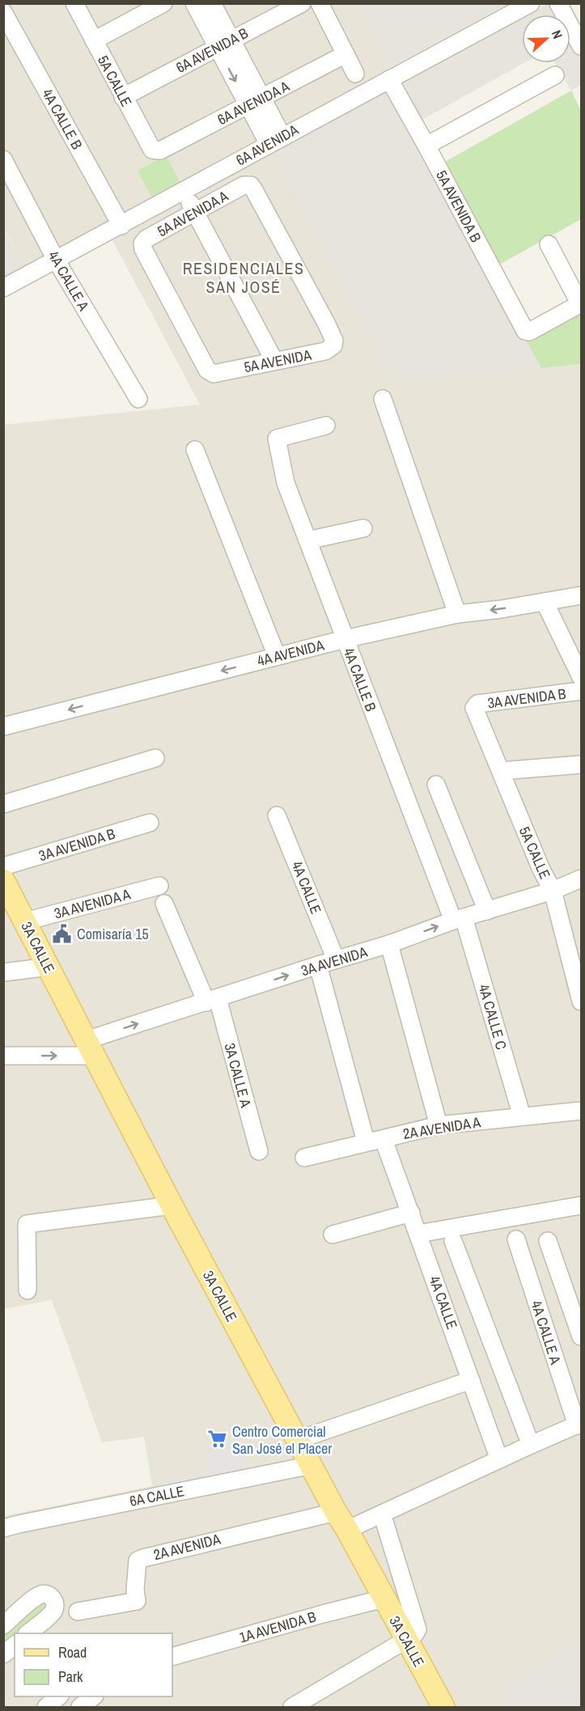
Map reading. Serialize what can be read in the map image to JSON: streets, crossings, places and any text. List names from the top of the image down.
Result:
{
  "streets": {
    "main road": ["3A CALLE"],
    "street": [
      "6A AVENIDA B",
      "5A CALLE",
      "6A AVENIDA A",
      "4A CALLE B",
      "6A AVENIDA",
      "5A AVENIDA B",
      "5A AVENIDA A",
      "4A CALLE A",
      "5A AVENIDA",
      "4A AVENIDA",
      "3A AVENIDA B",
      "4A CALLE",
      "3A AVENIDA A",
      "3A AVENIDA",
      "4A CALLE C",
      "3A CALLE A",
      "2A AVENIDA A",
      "6A CALLE",
      "2A AVENIDA",
      "1A AVENIDA B"
    ]
  },
  "crossings": [
    ["6A AVENIDA B", "5A CALLE"],
    ["5A CALLE", "6A AVENIDA A"],
    ["5A CALLE", "3A AVENIDA B"],
    ["5A CALLE", "3A AVENIDA"],
    ["4A CALLE B", "6A AVENIDA"],
    ["4A CALLE B", "4A AVENIDA"],
    ["4A CALLE B", "3A AVENIDA"],
    ["4A CALLE B", "4A CALLE C"],
    ["6A AVENIDA", "5A AVENIDA B"],
    ["6A AVENIDA", "4A CALLE A"],
    ["5A AVENIDA A", "5A AVENIDA"],
    ["4A CALLE A", "2A AVENIDA"],
    ["4A CALLE", "3A AVENIDA"],
    ["4A CALLE", "2A AVENIDA"],
    ["3A AVENIDA A", "3A CALLE"],
    ["3A CALLE", "3A AVENIDA"],
    ["3A CALLE", "6A CALLE"],
    ["3A CALLE", "2A AVENIDA"],
    ["3A CALLE", "1A AVENIDA B"],
    ["3A AVENIDA", "4A CALLE C"],
    ["3A AVENIDA", "3A CALLE A"],
    ["4A CALLE C", "2A AVENIDA A"]
  ],
  "one_way": ["3A AVENIDA"],
  "districts": ["RESIDENCIALES SAN JOSÉ"],
  "places": {
    "public building": ["Comisaría 15"],
    "supermarket": ["Centro Comercial San José el Placer"]
  },
  "legend": ["Road", "Park"],
  "north": "right"
}
